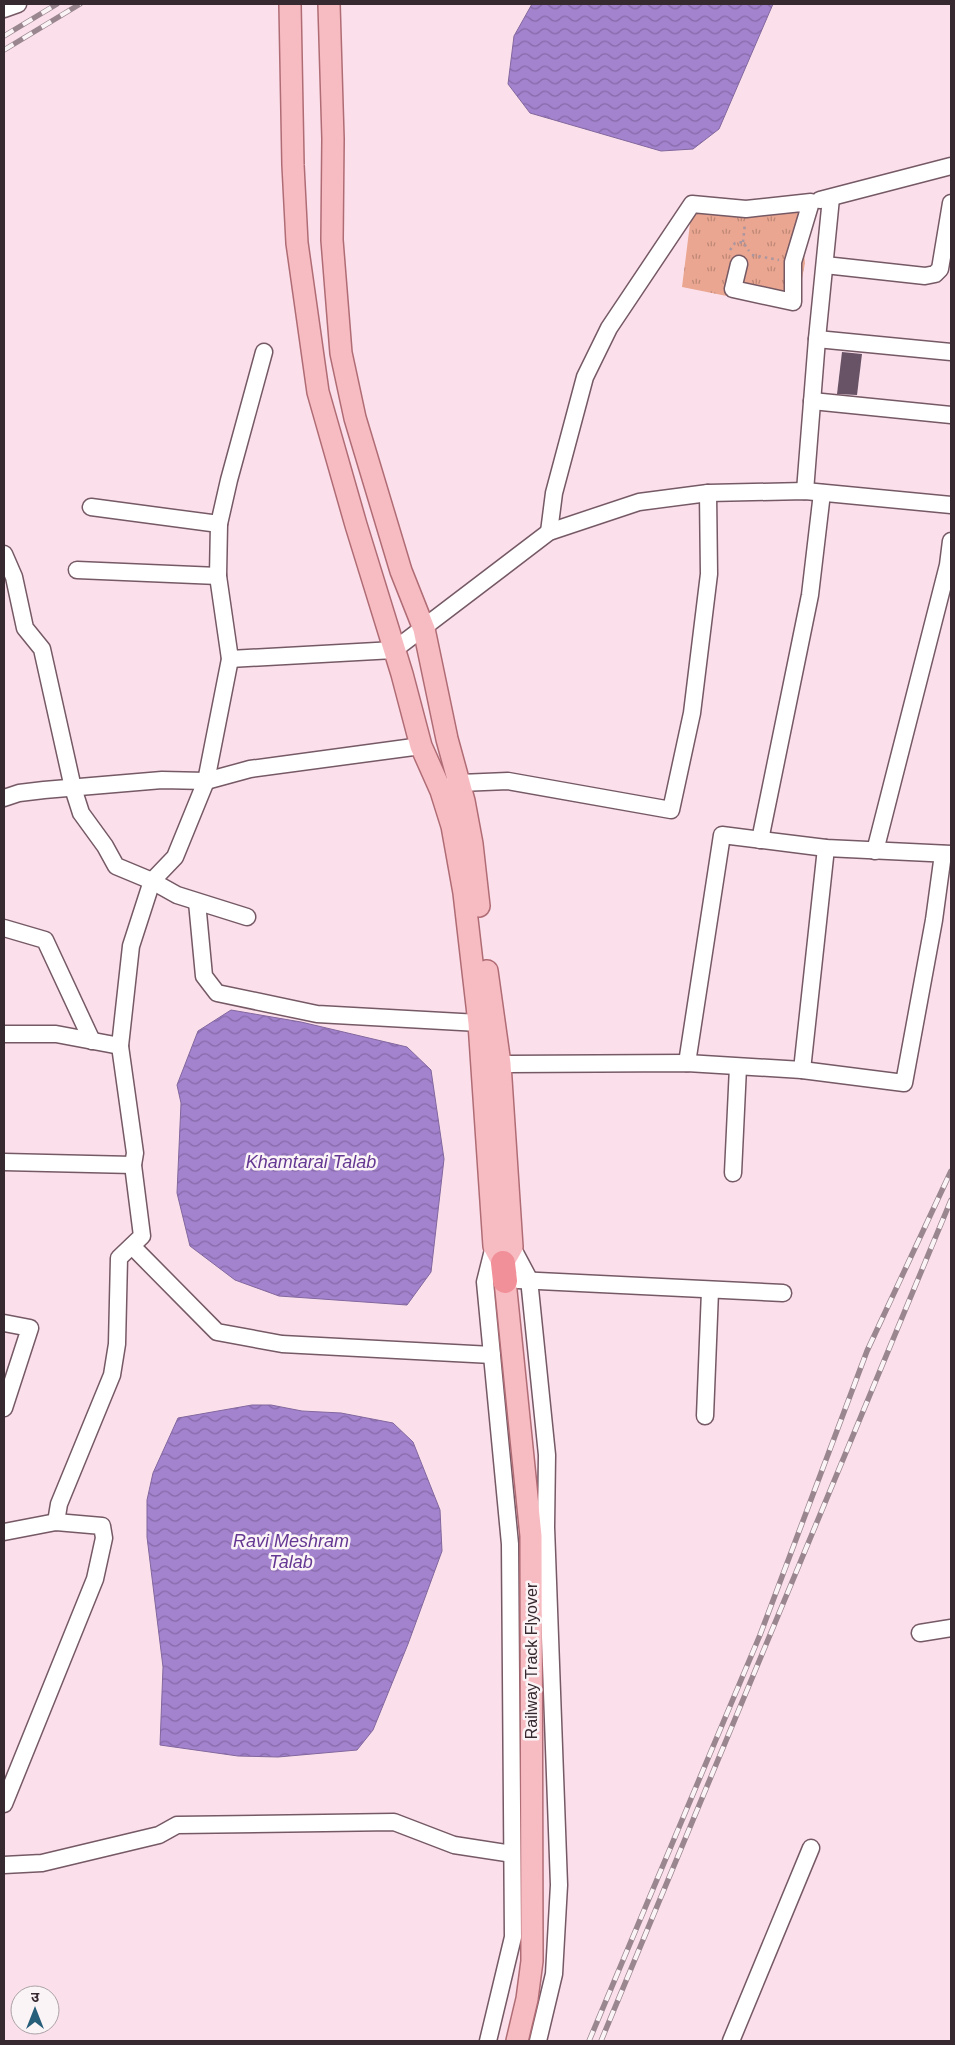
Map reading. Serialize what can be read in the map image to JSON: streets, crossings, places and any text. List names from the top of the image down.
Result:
{
  "streets": {
    "main road": ["Railway Track Flyover"]
  },
  "water": ["Khamtarai Talab", "Ravi Meshram Talab"],
  "north": "top"
}
